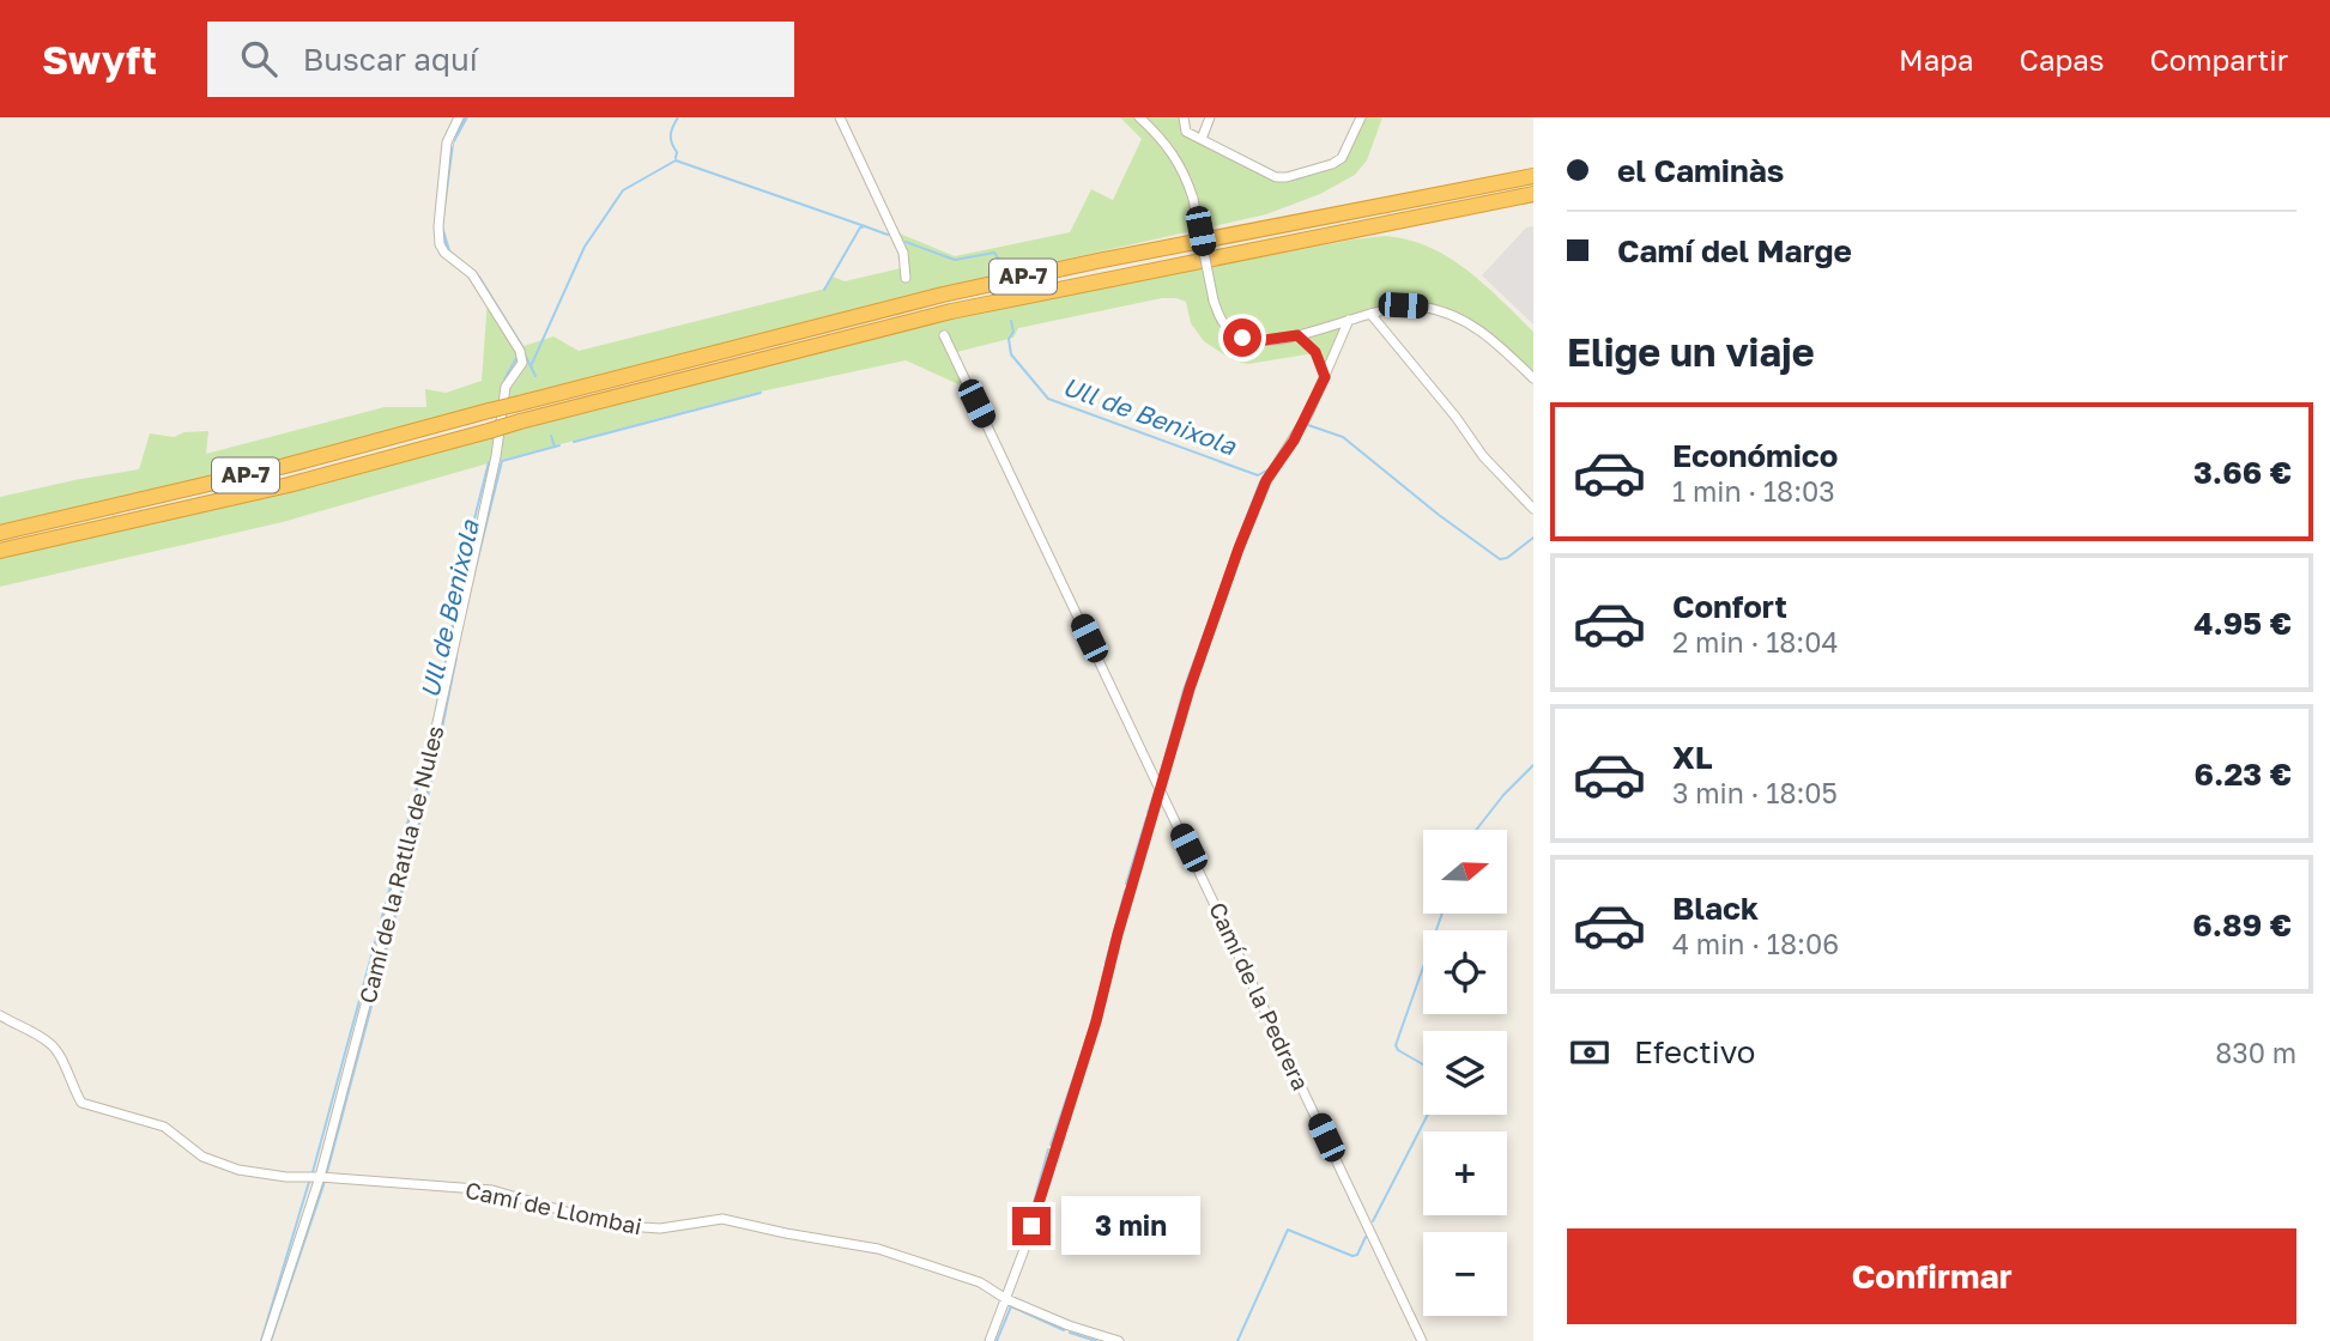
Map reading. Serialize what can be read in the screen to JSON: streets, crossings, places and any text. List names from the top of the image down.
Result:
{
  "streets": {
    "highway": ["AP-7"],
    "street": ["Camí de la Ratlla de Nules", "Camí de la Pedrera", "Camí de Llombai"]
  },
  "crossings": [
    ["Camí de la Ratlla de Nules", "Camí de Llombai"]
  ],
  "water": ["Ull de Benixola"],
  "north": "right",
  "page": {
    "header": "Swyft",
    "search": "Buscar aquí",
    "nav": ["Mapa", "Capas", "Compartir"],
    "banner": ["el Caminàs", "Camí del Marge"],
    "heading": "Elige un viaje",
    "list": [
      {
        "name": "Económico",
        "note": "1 min · 18:03",
        "value": "3.66 €"
      },
      {
        "name": "Confort",
        "note": "2 min · 18:04",
        "value": "4.95 €"
      },
      {
        "name": "XL",
        "note": "3 min · 18:05",
        "value": "6.23 €"
      },
      {
        "name": "Black",
        "note": "4 min · 18:06",
        "value": "6.89 €"
      }
    ],
    "map_buttons": ["+", "−"],
    "pay": ["Efectivo", "830 m"],
    "bubble": "3 min",
    "buttons": "Confirmar"
  }
}
